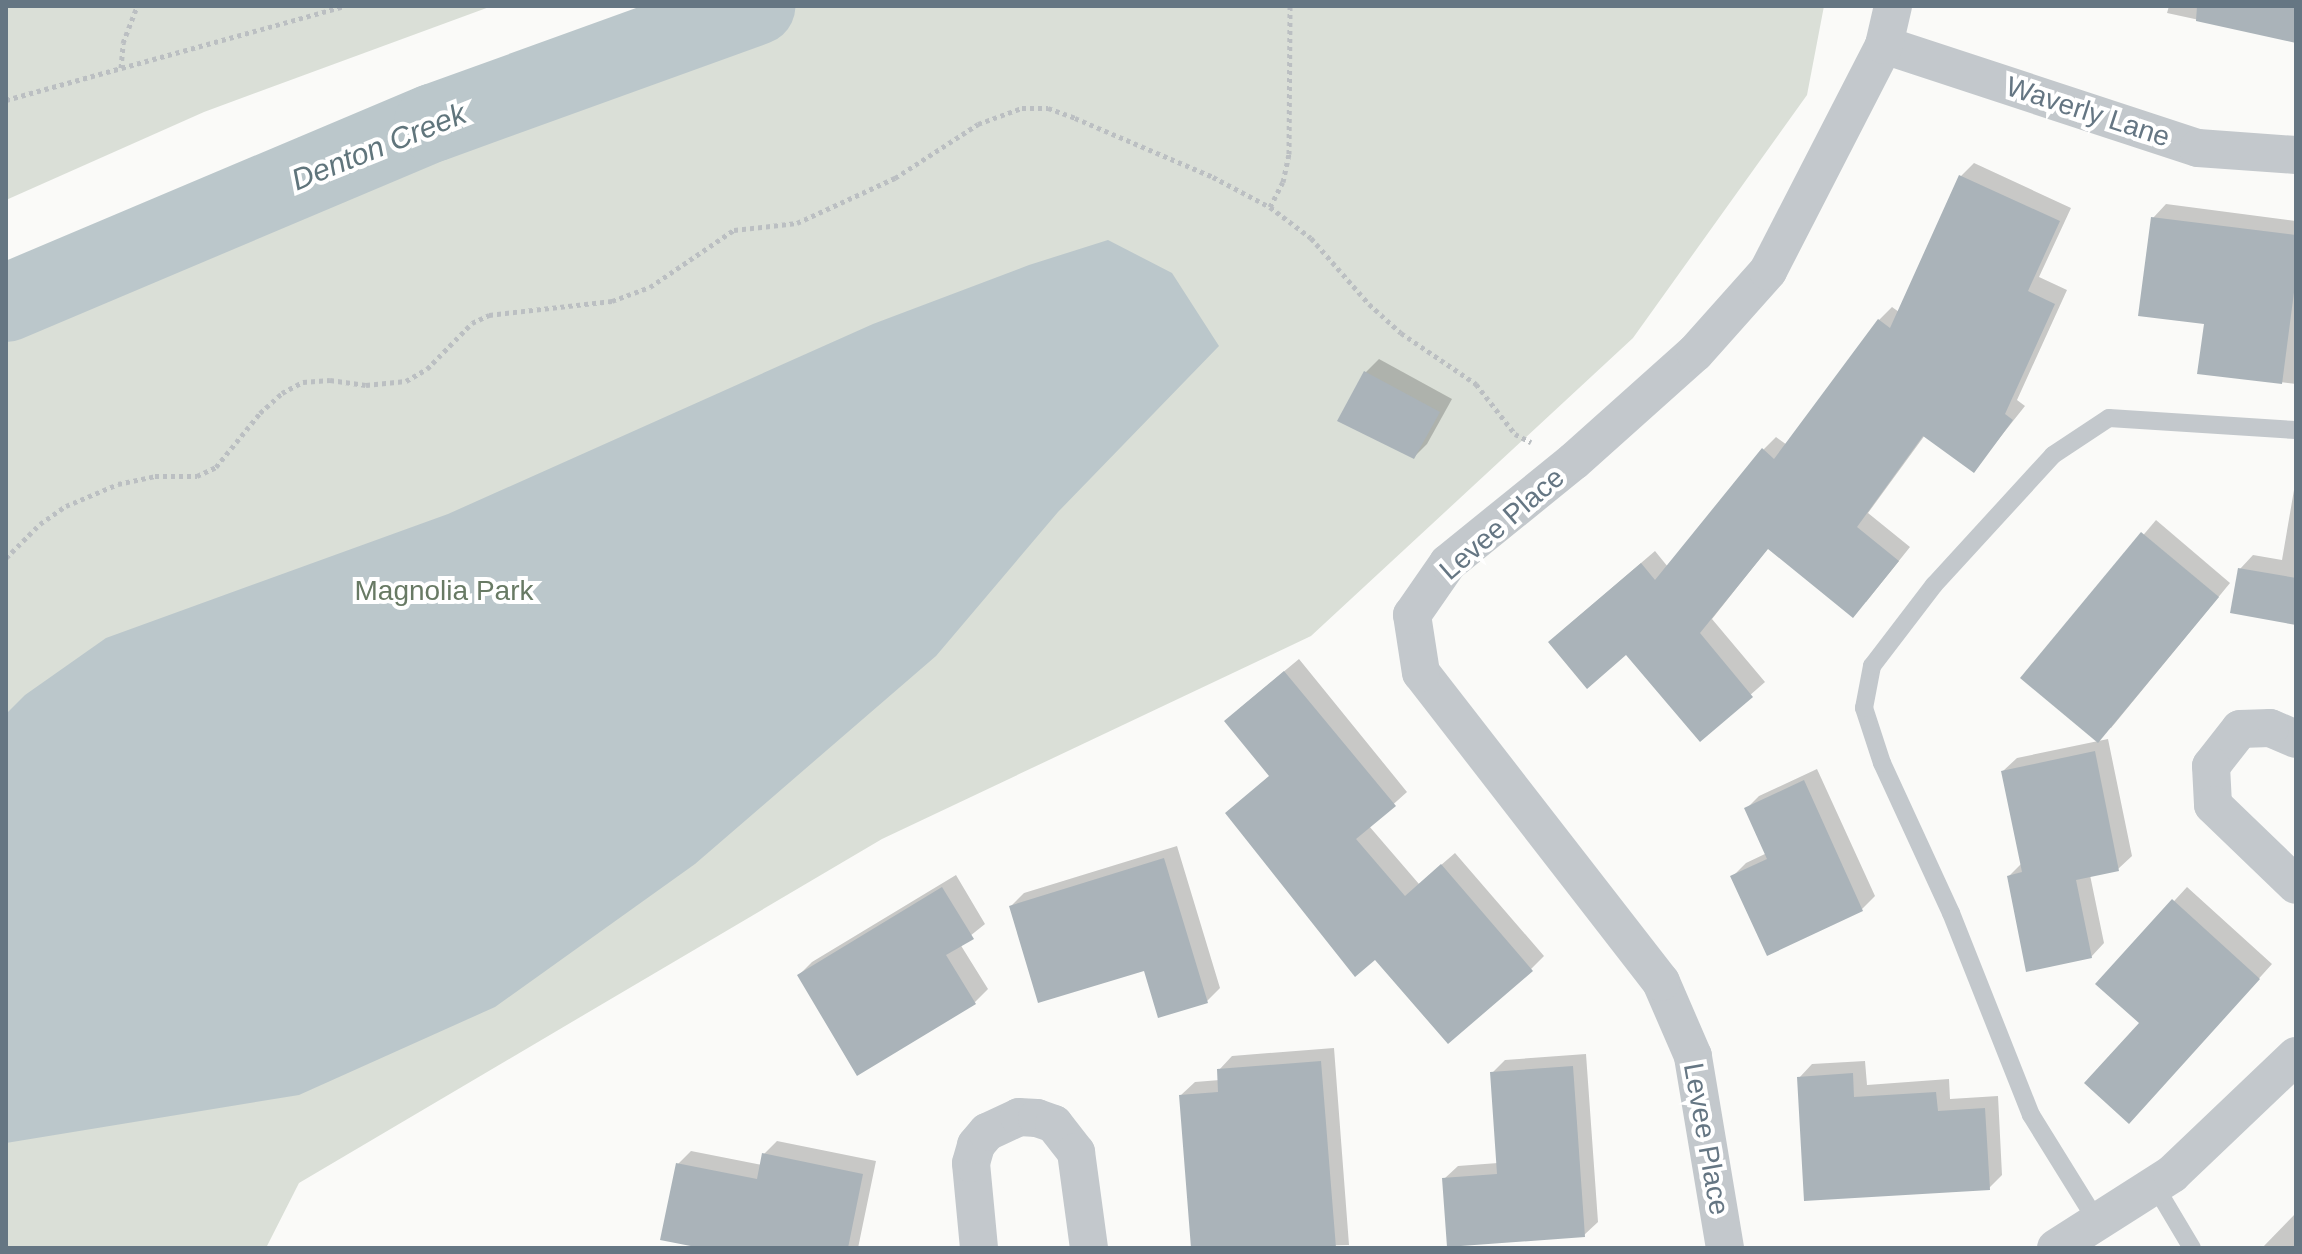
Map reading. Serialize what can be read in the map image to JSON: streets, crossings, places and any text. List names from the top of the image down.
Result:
{
  "streets": {
    "street": ["Waverly Lane", "Levee Place"]
  },
  "crossings": [
    ["Waverly Lane", "Levee Place"]
  ],
  "water": ["Denton Creek"],
  "parks": ["Magnolia Park"]
}
